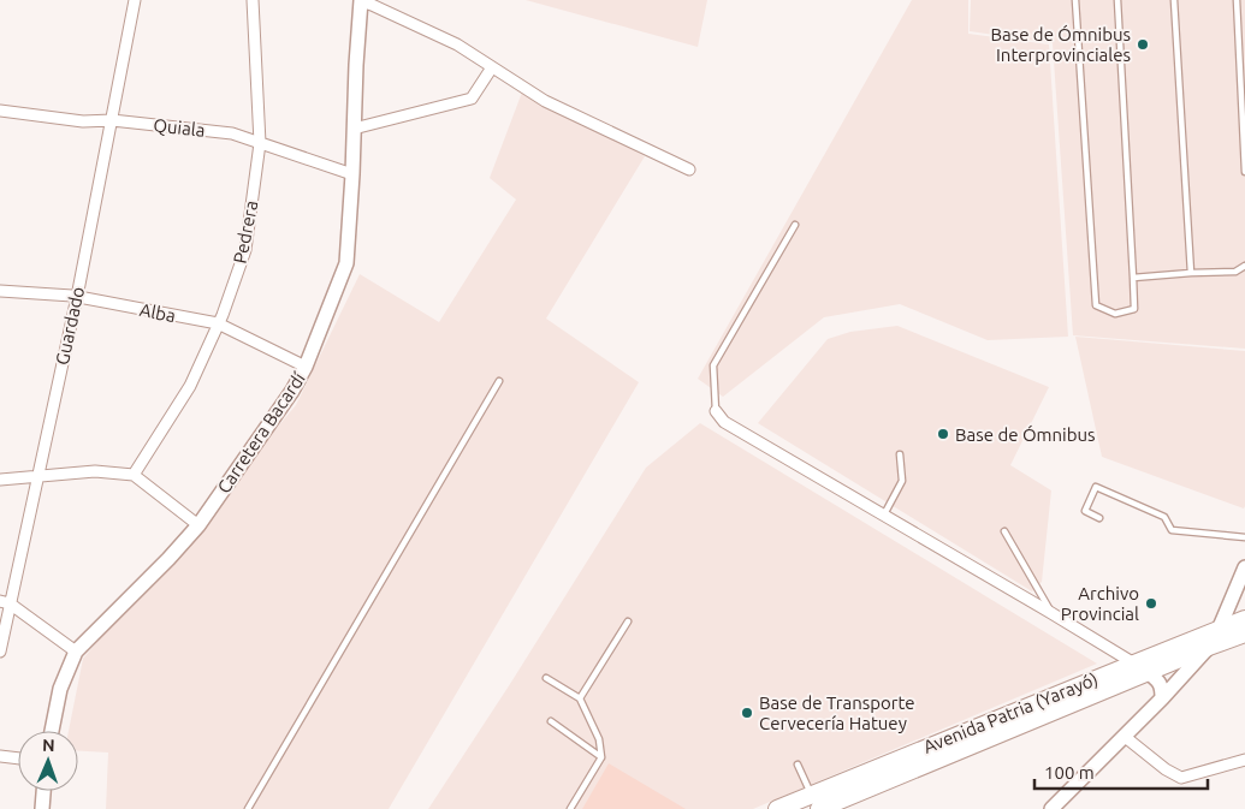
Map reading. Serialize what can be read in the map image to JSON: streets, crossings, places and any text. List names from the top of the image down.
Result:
{
  "streets": {
    "main road": ["Avenida Patria (Yarayó)"],
    "street": [
      "Quiala",
      "Pedrera",
      "Alba",
      "Guardado",
      "Carretera Bacardí"
    ]
  },
  "crossings": [
    ["Quiala", "Pedrera"],
    ["Quiala", "Guardado"],
    ["Quiala", "Carretera Bacardí"],
    ["Pedrera", "Alba"],
    ["Alba", "Guardado"],
    ["Alba", "Carretera Bacardí"]
  ],
  "places": [
    "Base de Ómnibus Interprovinciales",
    "Base de Ómnibus",
    "Archivo Provincial",
    "Base de Transporte Cervecería Hatuey"
  ],
  "scale_bar": "100 m",
  "north": "top"
}
